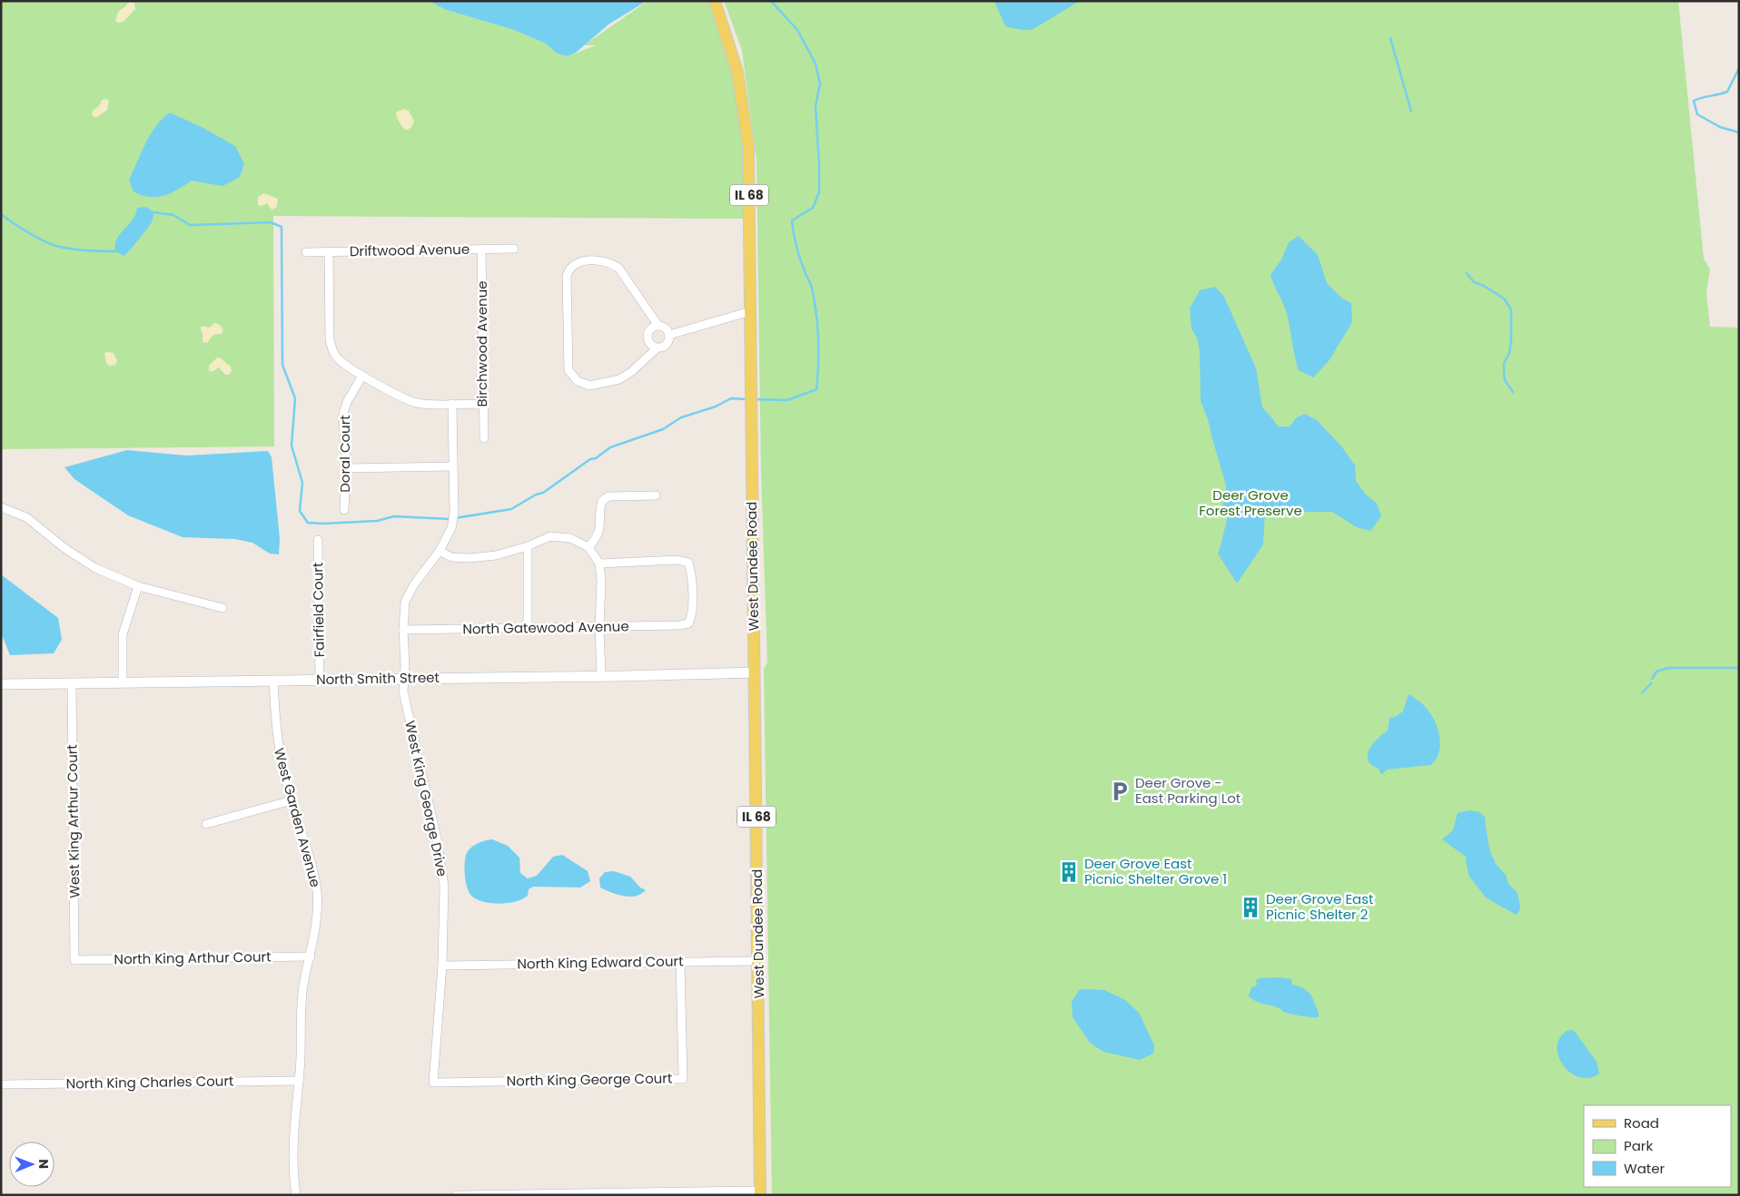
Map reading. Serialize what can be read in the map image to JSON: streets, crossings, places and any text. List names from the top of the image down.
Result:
{
  "streets": {
    "main road": ["IL 68", "West Dundee Road"],
    "street": [
      "Driftwood Avenue",
      "Birchwood Avenue",
      "Doral Court",
      "Fairfield Court",
      "North Gatewood Avenue",
      "North Smith Street",
      "West King George Drive",
      "West Garden Avenue",
      "West King Arthur Court",
      "North King Arthur Court",
      "North King Edward Court",
      "North King George Court",
      "North King Charles Court"
    ]
  },
  "crossings": [
    ["Driftwood Avenue", "Birchwood Avenue"],
    ["West Dundee Road", "North Smith Street"],
    ["West Dundee Road", "North King Edward Court"],
    ["Fairfield Court", "North Smith Street"],
    ["North Gatewood Avenue", "West King George Drive"],
    ["North Smith Street", "West King George Drive"],
    ["North Smith Street", "West Garden Avenue"],
    ["North Smith Street", "West King Arthur Court"],
    ["West King George Drive", "North King Edward Court"],
    ["West King George Drive", "North King George Court"],
    ["West Garden Avenue", "North King Arthur Court"],
    ["West Garden Avenue", "North King Charles Court"],
    ["West King Arthur Court", "North King Arthur Court"],
    ["North King Edward Court", "North King George Court"]
  ],
  "parks": ["Deer Grove Forest Preserve"],
  "places": {
    "parking": ["Deer Grove - East Parking Lot"],
    "building": ["Deer Grove East Picnic Shelter Grove 1", "Deer Grove East Picnic Shelter 2"]
  },
  "legend": ["Road", "Park", "Water"],
  "north": "right"
}
